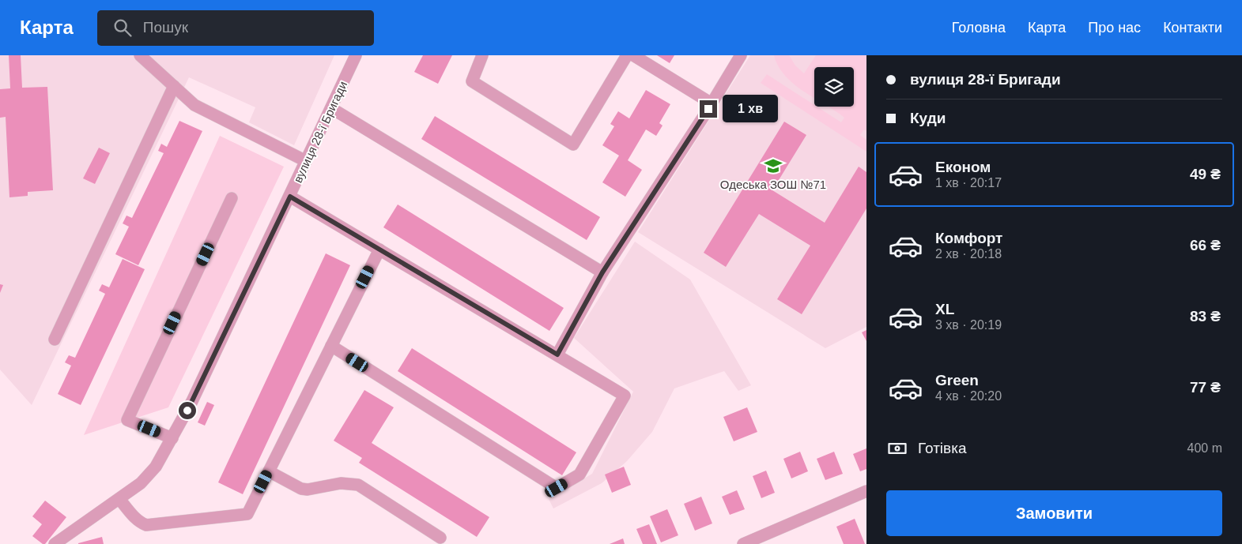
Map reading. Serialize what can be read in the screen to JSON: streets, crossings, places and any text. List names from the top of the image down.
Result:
{
  "streets": {
    "street": ["вулиця 28-ї Бригади"]
  },
  "places": {
    "school or university": ["Одеська ЗОШ №71"]
  },
  "page": {
    "header": "Карта",
    "search": "Пошук",
    "nav": [
      "Головна",
      "Карта",
      "Про нас",
      "Контакти"
    ],
    "banner": ["вулиця 28-ї Бригади", "Куди"],
    "bubble": "1 хв",
    "list": [
      {
        "name": "Економ",
        "note": "1 хв · 20:17",
        "value": "49 ₴"
      },
      {
        "name": "Комфорт",
        "note": "2 хв · 20:18",
        "value": "66 ₴"
      },
      {
        "name": "XL",
        "note": "3 хв · 20:19",
        "value": "83 ₴"
      },
      {
        "name": "Green",
        "note": "4 хв · 20:20",
        "value": "77 ₴"
      }
    ],
    "pay": ["Готівка", "400 m"],
    "buttons": "Замовити"
  }
}
